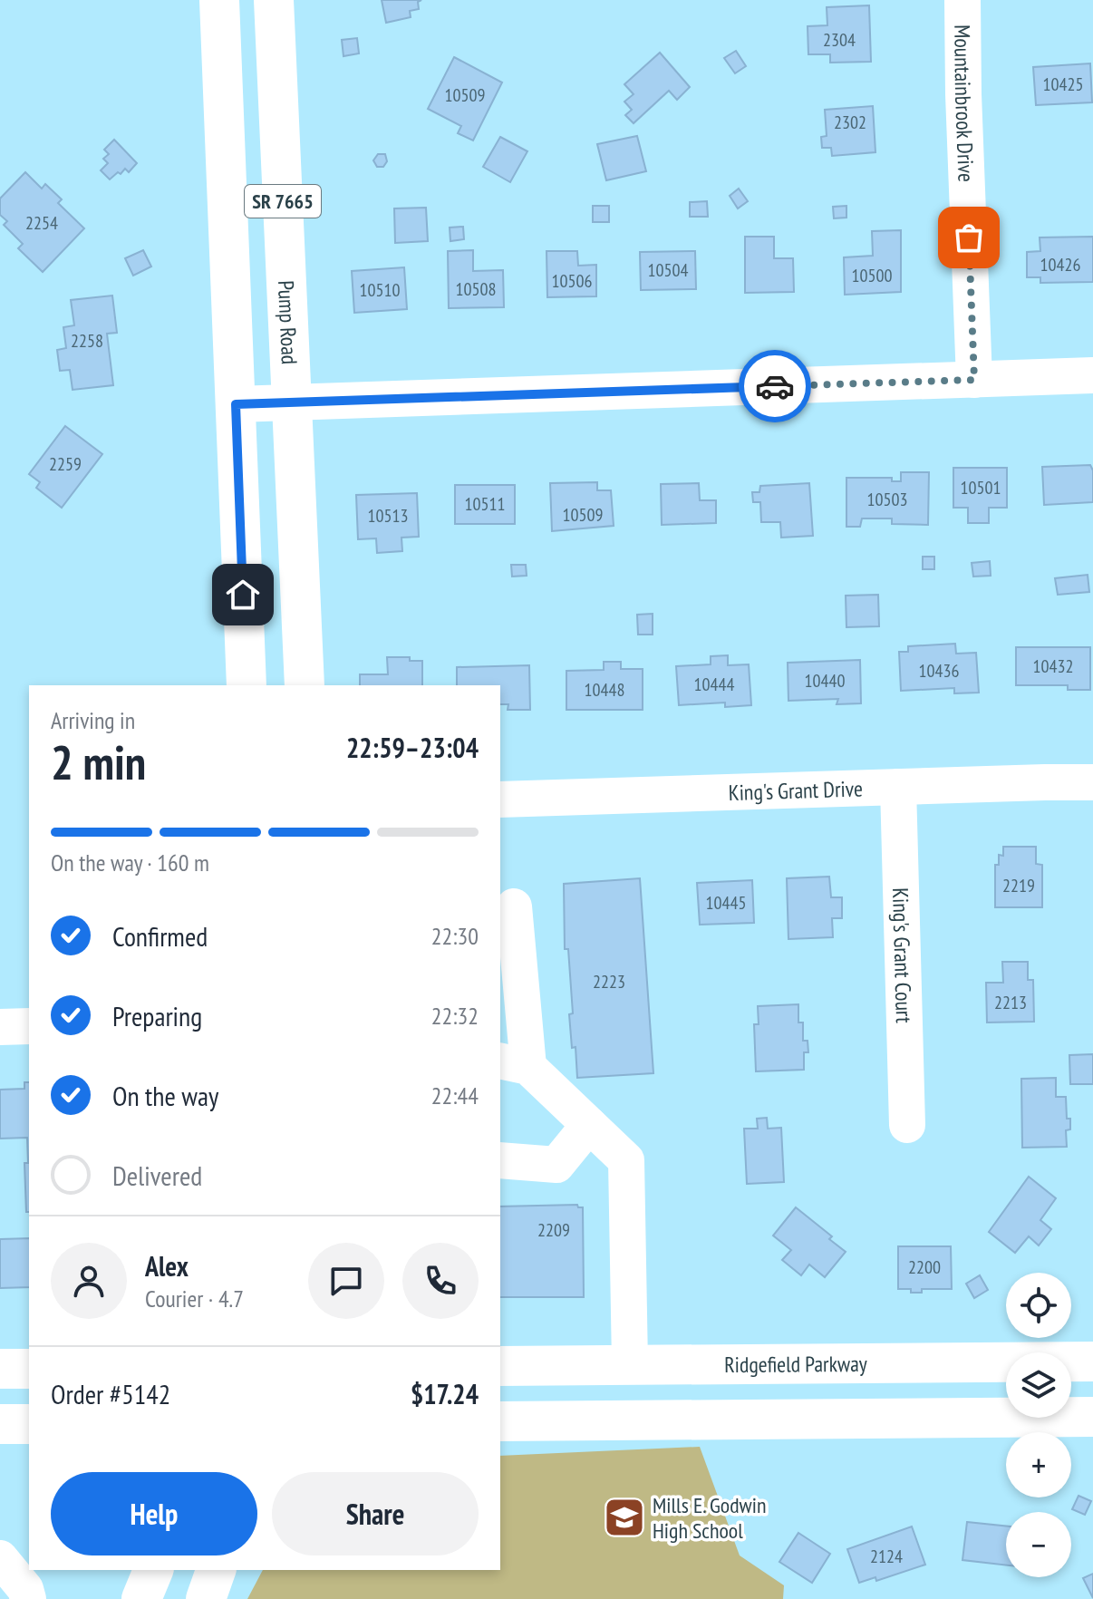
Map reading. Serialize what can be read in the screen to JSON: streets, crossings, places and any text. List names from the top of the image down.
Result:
{
  "streets": {
    "main road": ["SR 7665", "Pump Road", "Ridgefield Parkway"],
    "street": ["Mountainbrook Drive", "King's Grant Drive", "King's Grant Court"]
  },
  "crossings": [
    ["King's Grant Drive", "King's Grant Court"]
  ],
  "places": {
    "school or university": ["Mills E. Godwin High School"]
  },
  "house_numbers": [
    "2304",
    "10425",
    "10509",
    "2302",
    "2254",
    "10426",
    "10504",
    "10500",
    "10506",
    "10508",
    "10510",
    "2258",
    "2259",
    "10501",
    "10503",
    "10511",
    "10509",
    "10513",
    "10432",
    "10436",
    "10440",
    "10444",
    "10448",
    "2219",
    "10445",
    "2223",
    "2213",
    "2209",
    "2200",
    "2124"
  ],
  "page": {
    "heading": ["2 min", "Arriving in", "22:59–23:04"],
    "panel": [
      "Alex",
      "Courier · 4.7",
      "Order #5142",
      "$17.24"
    ],
    "bar": "On the way · 160 m",
    "list": [
      ["Confirmed", "22:30"],
      ["Preparing", "22:32"],
      ["On the way", "22:44"],
      "Delivered"
    ],
    "map_buttons": ["+", "−"],
    "buttons": ["Help", "Share"]
  }
}
